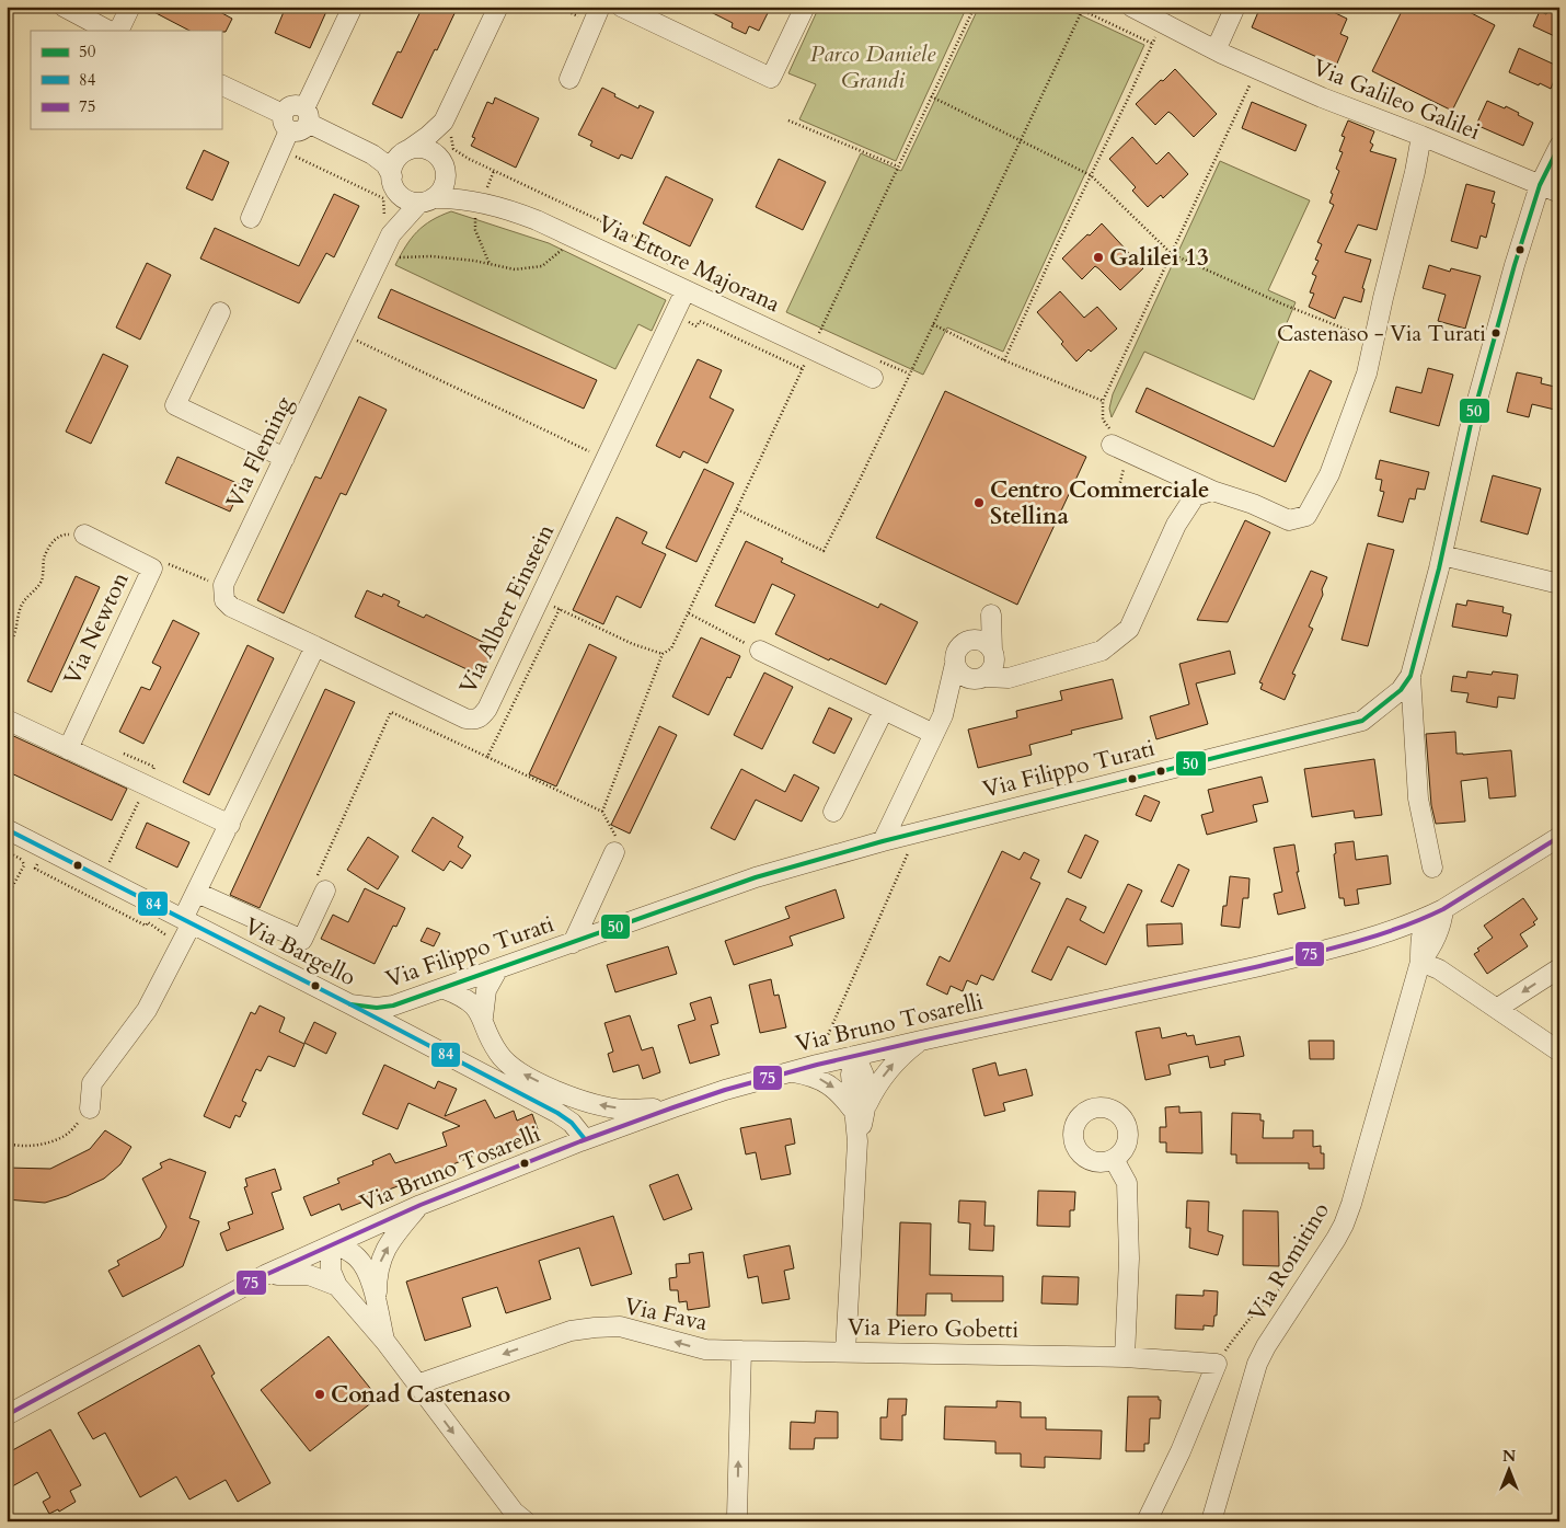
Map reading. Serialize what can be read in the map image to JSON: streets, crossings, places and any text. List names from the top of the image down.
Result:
{
  "streets": {
    "street": [
      "Via Galileo Galilei",
      "Via Ettore Majorana",
      "Via Fleming",
      "Via Albert Einstein",
      "Via Newton",
      "Via Filippo Turati",
      "Via Bargello",
      "Via Bruno Tosarelli",
      "Via Romitino",
      "Via Fava",
      "Via Piero Gobetti"
    ]
  },
  "crossings": [
    ["Via Galileo Galilei", "Via Filippo Turati"],
    ["Via Ettore Majorana", "Via Fleming"],
    ["Via Ettore Majorana", "Via Albert Einstein"],
    ["Via Filippo Turati", "Via Bargello"],
    ["Via Bargello", "Via Bruno Tosarelli"],
    ["Via Bruno Tosarelli", "Via Romitino"],
    ["Via Fava", "Via Piero Gobetti"]
  ],
  "one_way": ["Via Fava"],
  "parks": ["Parco Daniele Grandi"],
  "places": [
    "Galilei 13",
    "Castenaso - Via Turati",
    "Centro Commerciale Stellina",
    "Conad Castenaso"
  ],
  "lines": ["transit line 50", "transit line 84", "transit line 75"],
  "legend": ["50", "84", "75"],
  "north": "top"
}
